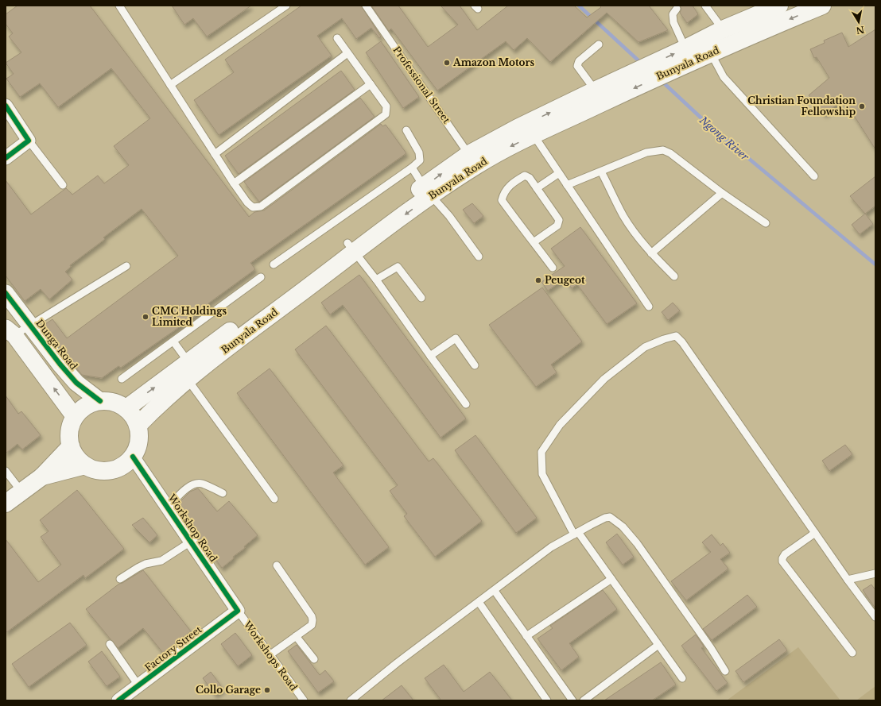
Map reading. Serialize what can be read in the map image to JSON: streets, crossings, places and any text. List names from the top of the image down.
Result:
{
  "streets": {
    "main road": ["Bunyala Road"],
    "street": ["Dunga Road", "Workshop Road", "Factory Street"],
    "lane": ["Professional Street", "Workshops Road"]
  },
  "crossings": [
    ["Bunyala Road", "Professional Street"],
    ["Bunyala Road", "Dunga Road"],
    ["Bunyala Road", "Workshop Road"],
    ["Dunga Road", "Workshop Road"],
    ["Workshop Road", "Factory Street"],
    ["Workshop Road", "Workshops Road"],
    ["Factory Street", "Workshops Road"]
  ],
  "water": ["Ngong River"],
  "places": [
    "Amazon Motors",
    "Christian Foundation Fellowship",
    "Peugeot",
    "CMC Holdings Limited",
    "Collo Garage"
  ],
  "north": "bottom"
}
